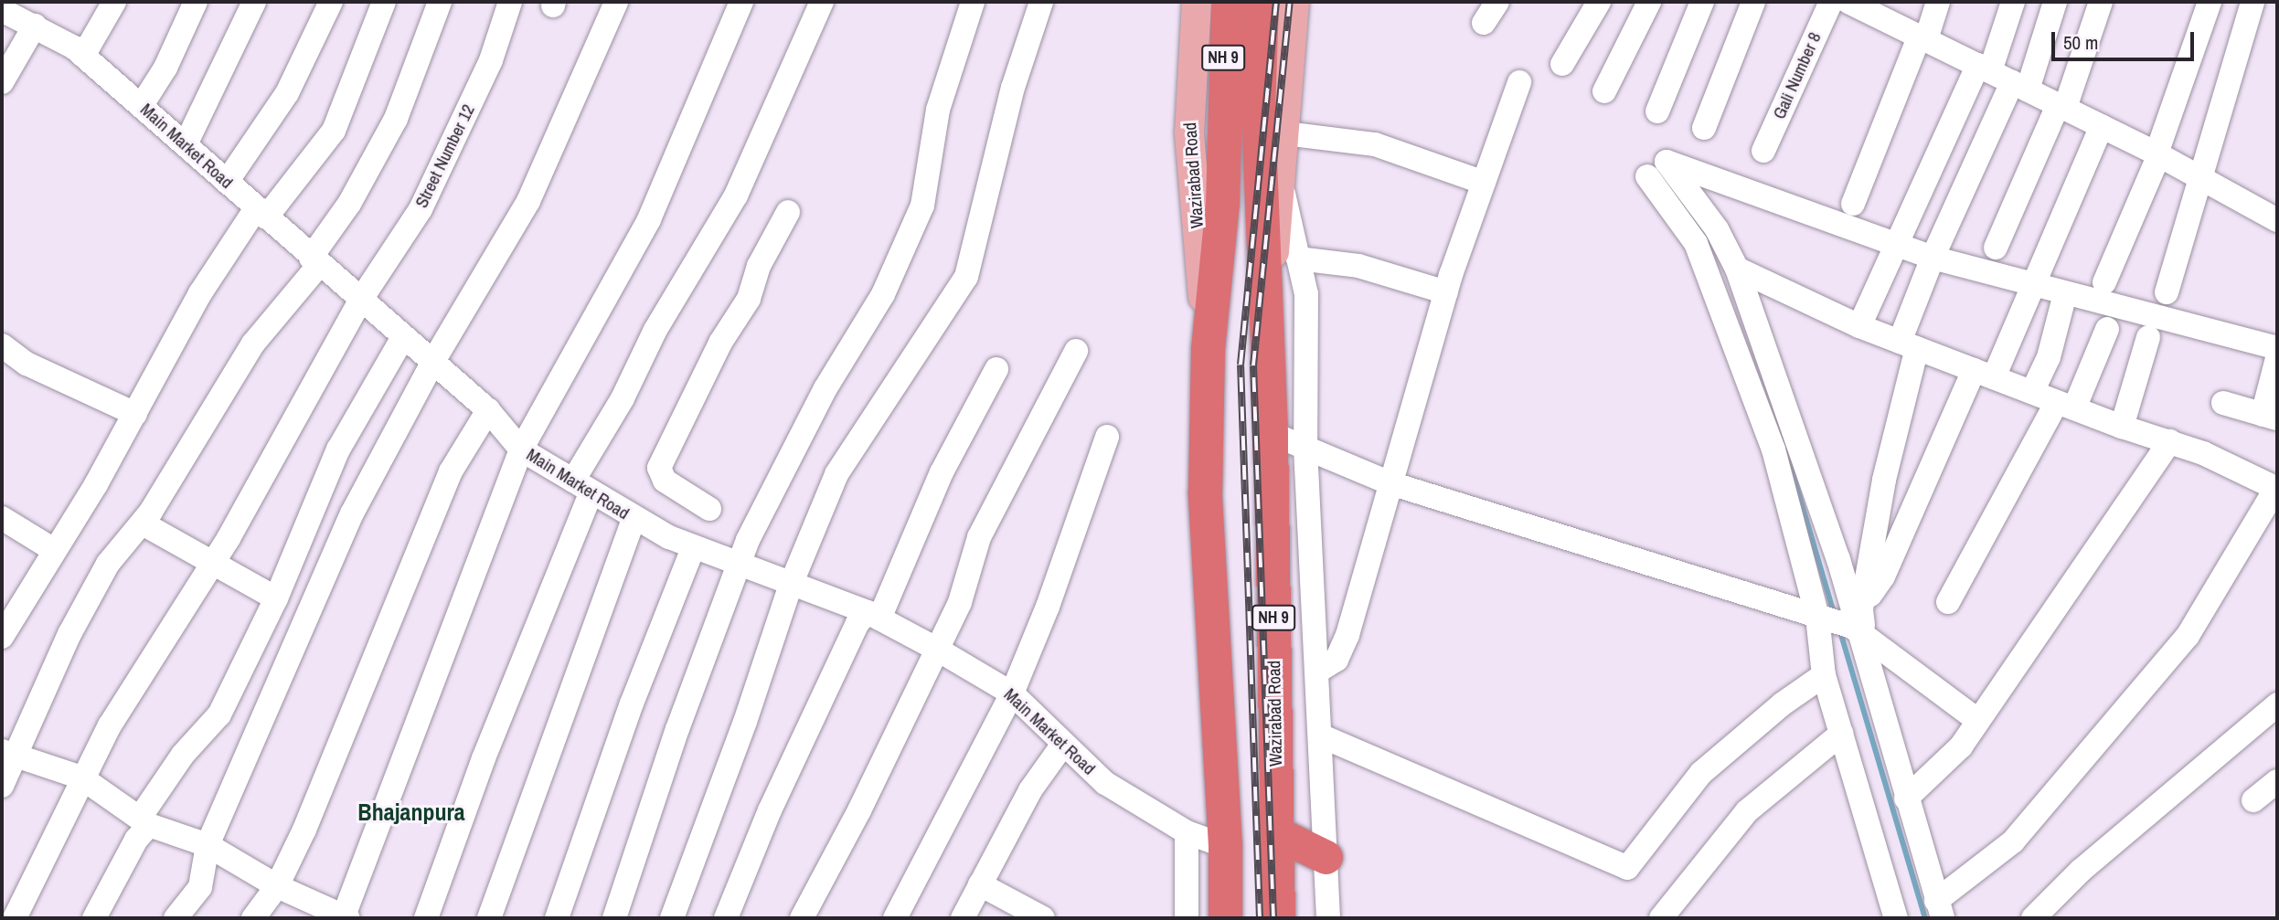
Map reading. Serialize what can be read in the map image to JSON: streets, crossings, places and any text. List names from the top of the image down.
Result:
{
  "streets": {
    "highway": ["NH 9", "Wazirabad Road"],
    "street": ["Gali Number 8", "Main Market Road", "Street Number 12"]
  },
  "crossings": [
    ["Main Market Road", "Street Number 12"],
    ["Main Market Road", "Wazirabad Road"]
  ],
  "districts": ["Bhajanpura"],
  "scale_bar": "50 m"
}
